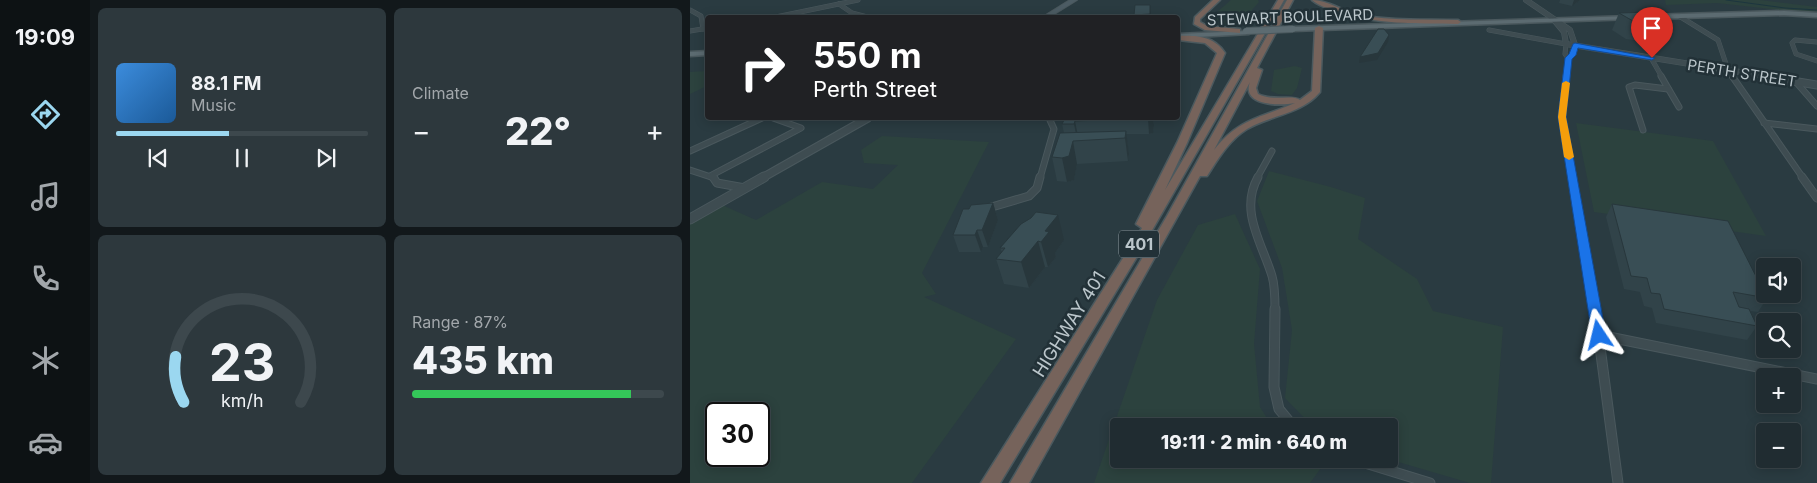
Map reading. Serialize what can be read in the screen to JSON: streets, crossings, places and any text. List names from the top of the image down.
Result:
{
  "streets": {
    "highway": ["401", "HIGHWAY 401"],
    "main road": ["STEWART BOULEVARD"],
    "street": ["PERTH STREET"]
  },
  "page": {
    "tabs": "19:09",
    "tile": [
      "Climate",
      ["Range · 87%", "435 km"]
    ],
    "turn": ["550 m", "Perth Street"],
    "song": ["88.1 FM", "Music"],
    "heat": ["−", "22°", "+"],
    "map_buttons": ["+", "−"],
    "limit": "30",
    "trip": "19:11 · 2 min · 640 m",
    "gauge": ["23", "km/h"]
  }
}
